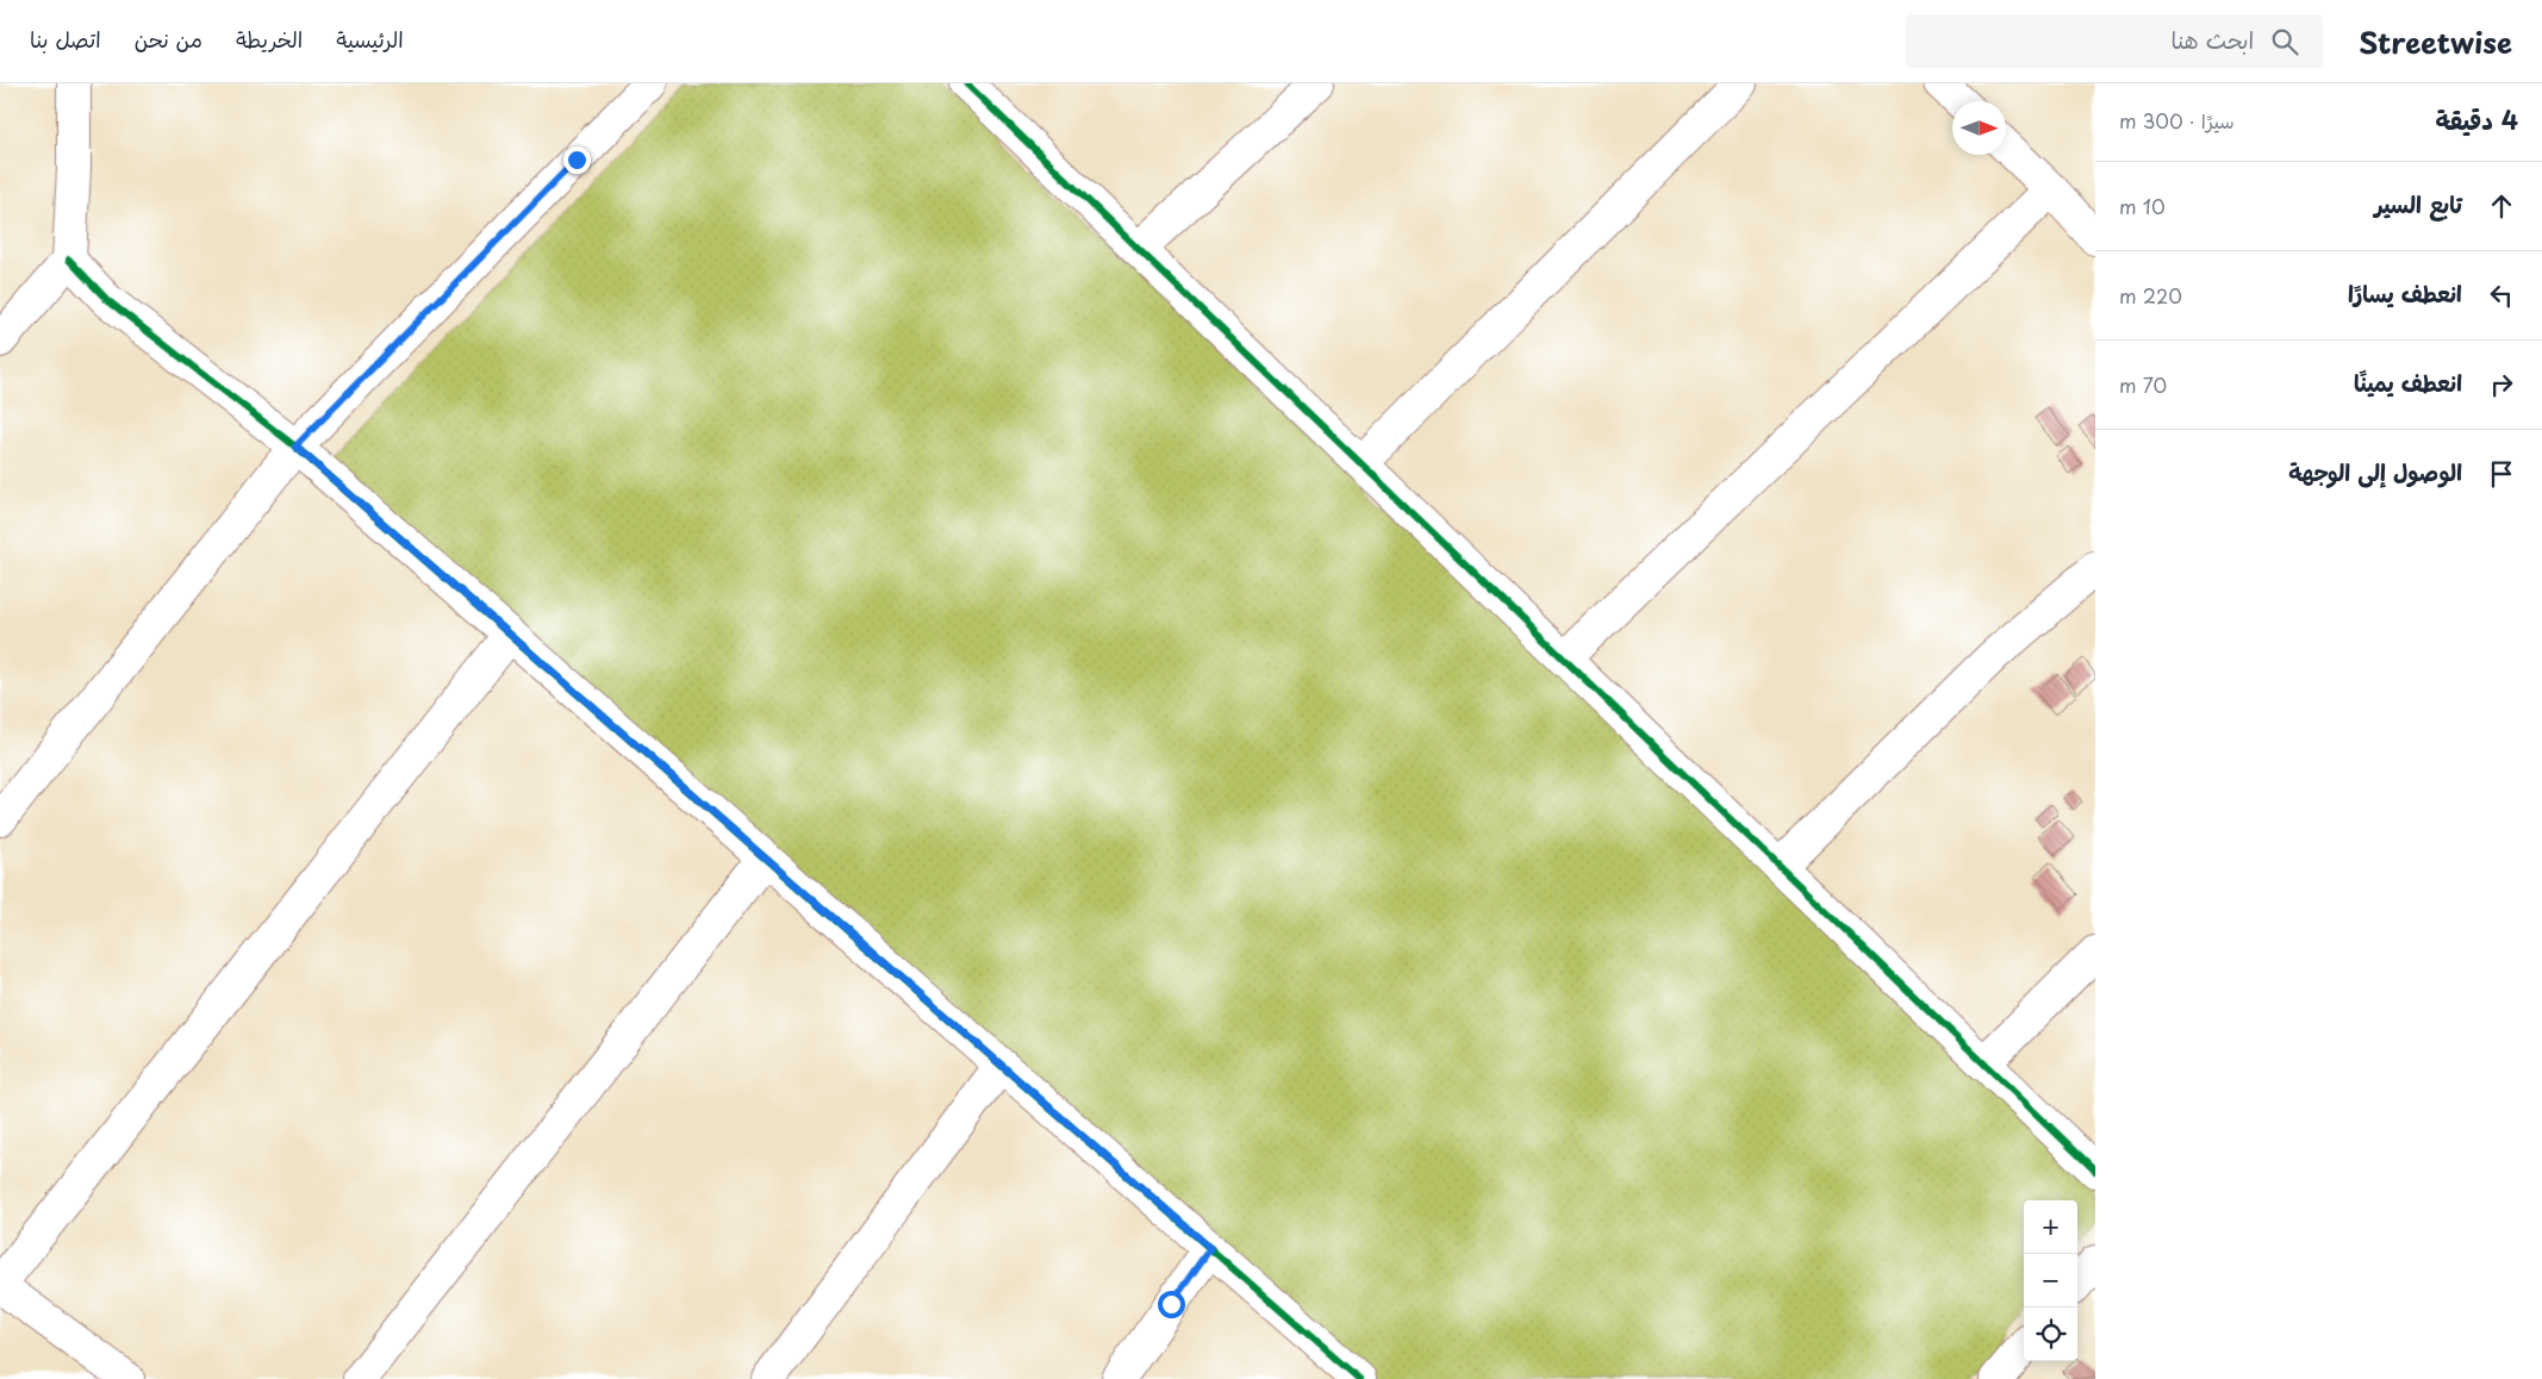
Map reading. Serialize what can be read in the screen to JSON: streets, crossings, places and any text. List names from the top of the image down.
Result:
{
  "north": "right",
  "page": {
    "header": "Streetwise",
    "search": "ابحث هنا",
    "nav": [
      "الرئيسية",
      "الخريطة",
      "من نحن",
      "اتصل بنا"
    ],
    "heading": ["4 دقيقة", "سيرًا · 300 m"],
    "list": [
      ["تابع السير", "10 m"],
      ["انعطف يسارًا", "220 m"],
      ["انعطف يمينًا", "70 m"],
      "الوصول إلى الوجهة"
    ],
    "map_buttons": ["+", "−"]
  }
}
